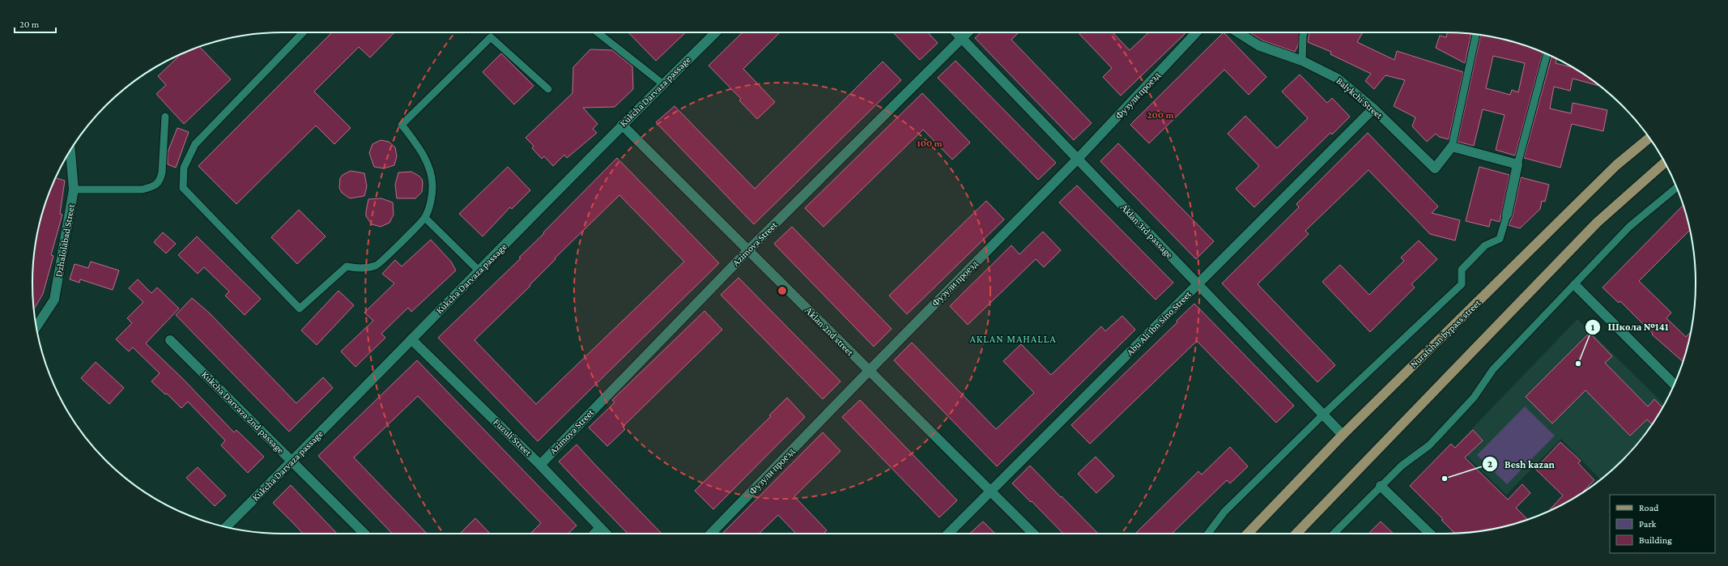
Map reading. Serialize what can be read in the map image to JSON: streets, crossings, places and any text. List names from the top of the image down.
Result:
{
  "streets": {
    "main road": ["Nurafshan bypass street"],
    "street": [
      "Kukcha Darvaza passage",
      "Фузули проезд",
      "Balykchi Street",
      "Аklаn 3rd passage",
      "Dzhalolаbad Street",
      "Azimova Street",
      "Abu Ali Ibn Sino Street",
      "Аklаn 2nd street",
      "Kukcha Darvaza 2nd passage",
      "Fuzuli Street"
    ]
  },
  "crossings": [
    ["Kukcha Darvaza passage", "Аklаn 2nd street"],
    ["Kukcha Darvaza passage", "Kukcha Darvaza 2nd passage"],
    ["Kukcha Darvaza passage", "Fuzuli Street"],
    ["Фузули проезд", "Аklаn 3rd passage"],
    ["Фузули проезд", "Аklаn 2nd street"],
    ["Balykchi Street", "Abu Ali Ibn Sino Street"],
    ["Аklаn 3rd passage", "Azimova Street"],
    ["Аklаn 3rd passage", "Abu Ali Ibn Sino Street"],
    ["Аklаn 3rd passage", "Nurafshan bypass street"],
    ["Azimova Street", "Аklаn 2nd street"],
    ["Azimova Street", "Fuzuli Street"],
    ["Abu Ali Ibn Sino Street", "Аklаn 2nd street"]
  ],
  "districts": ["AKLAN MAHALLA"],
  "places": ["Школа №141", "Besh kazan"],
  "legend": ["Road", "Park", "Building"],
  "scale_bar": "20 m",
  "rings": ["200 m", "100 m"]
}
